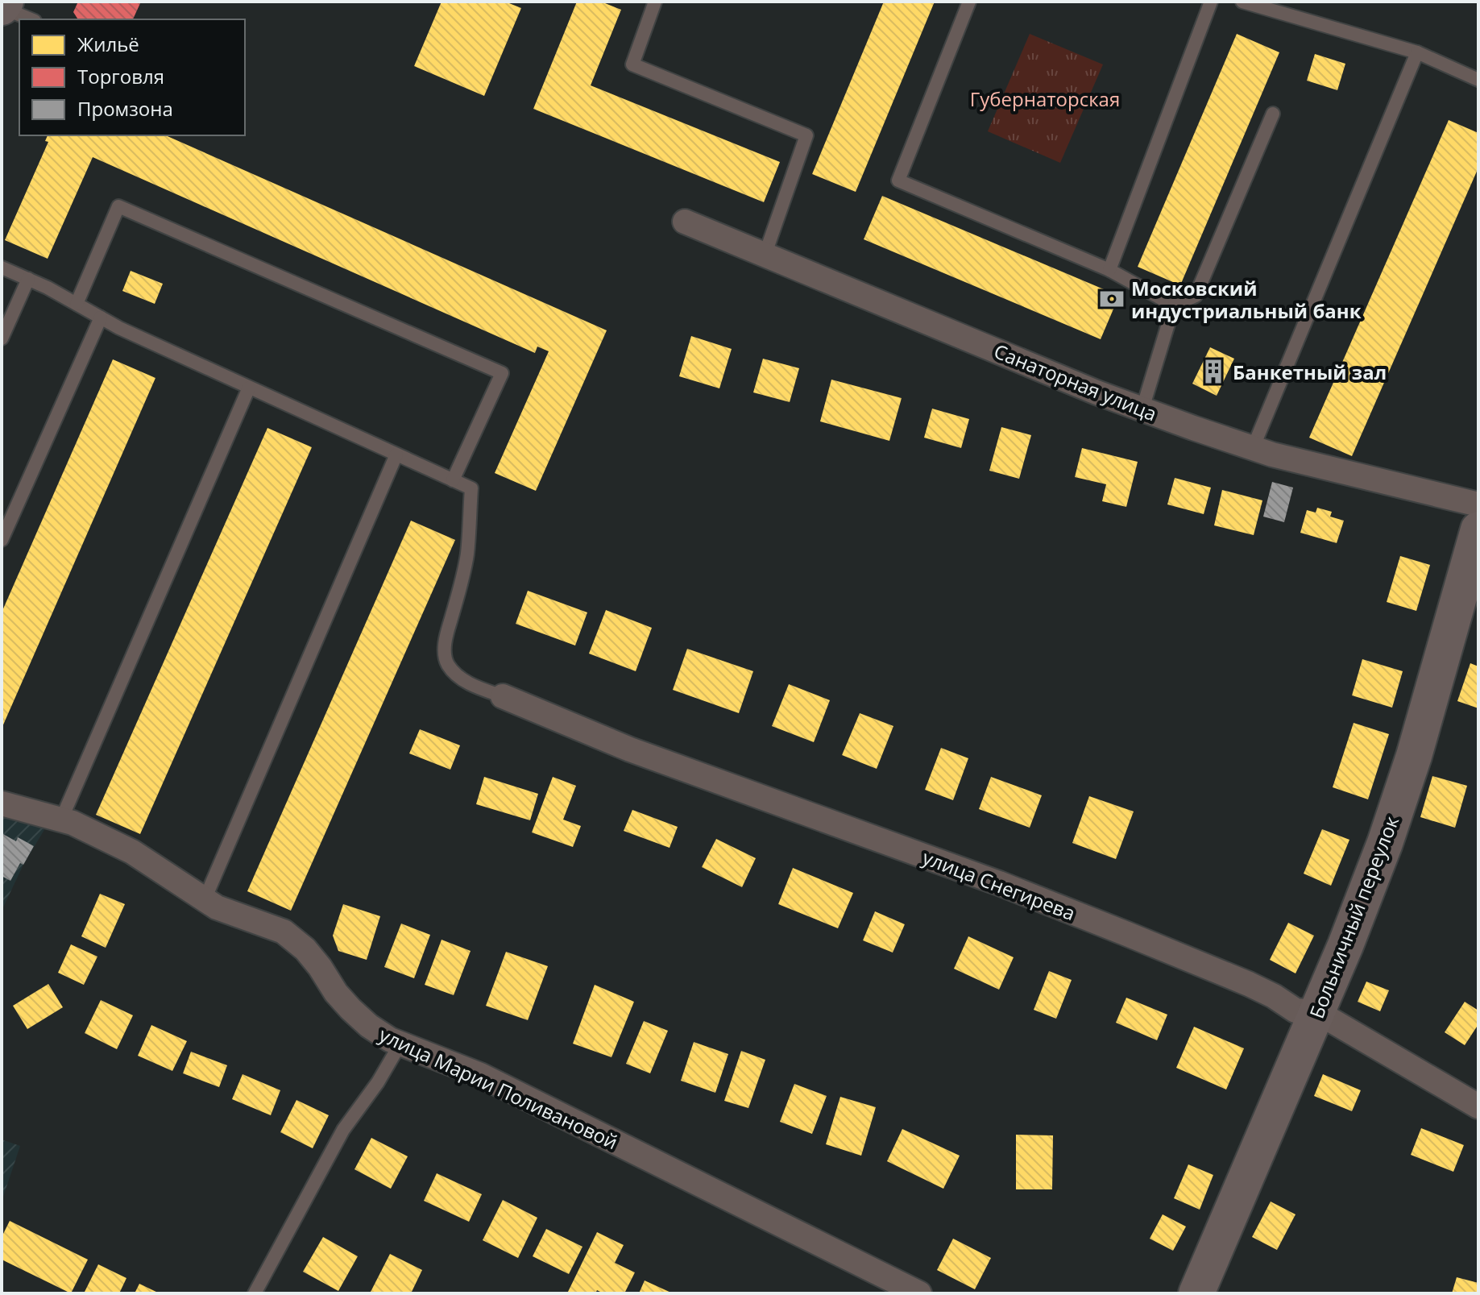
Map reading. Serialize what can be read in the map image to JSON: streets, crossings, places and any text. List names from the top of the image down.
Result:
{
  "streets": {
    "street": [
      "Санаторная улица",
      "улица Снегирева",
      "Больничный переулок",
      "улица Марии Поливановой"
    ]
  },
  "crossings": [
    ["улица Снегирева", "Больничный переулок"]
  ],
  "parks": ["Губернаторская"],
  "places": {
    "bank": ["Московский индустриальный банк"],
    "building": ["Банкетный зал"]
  },
  "legend": ["Жильё", "Торговля", "Промзона"]
}
